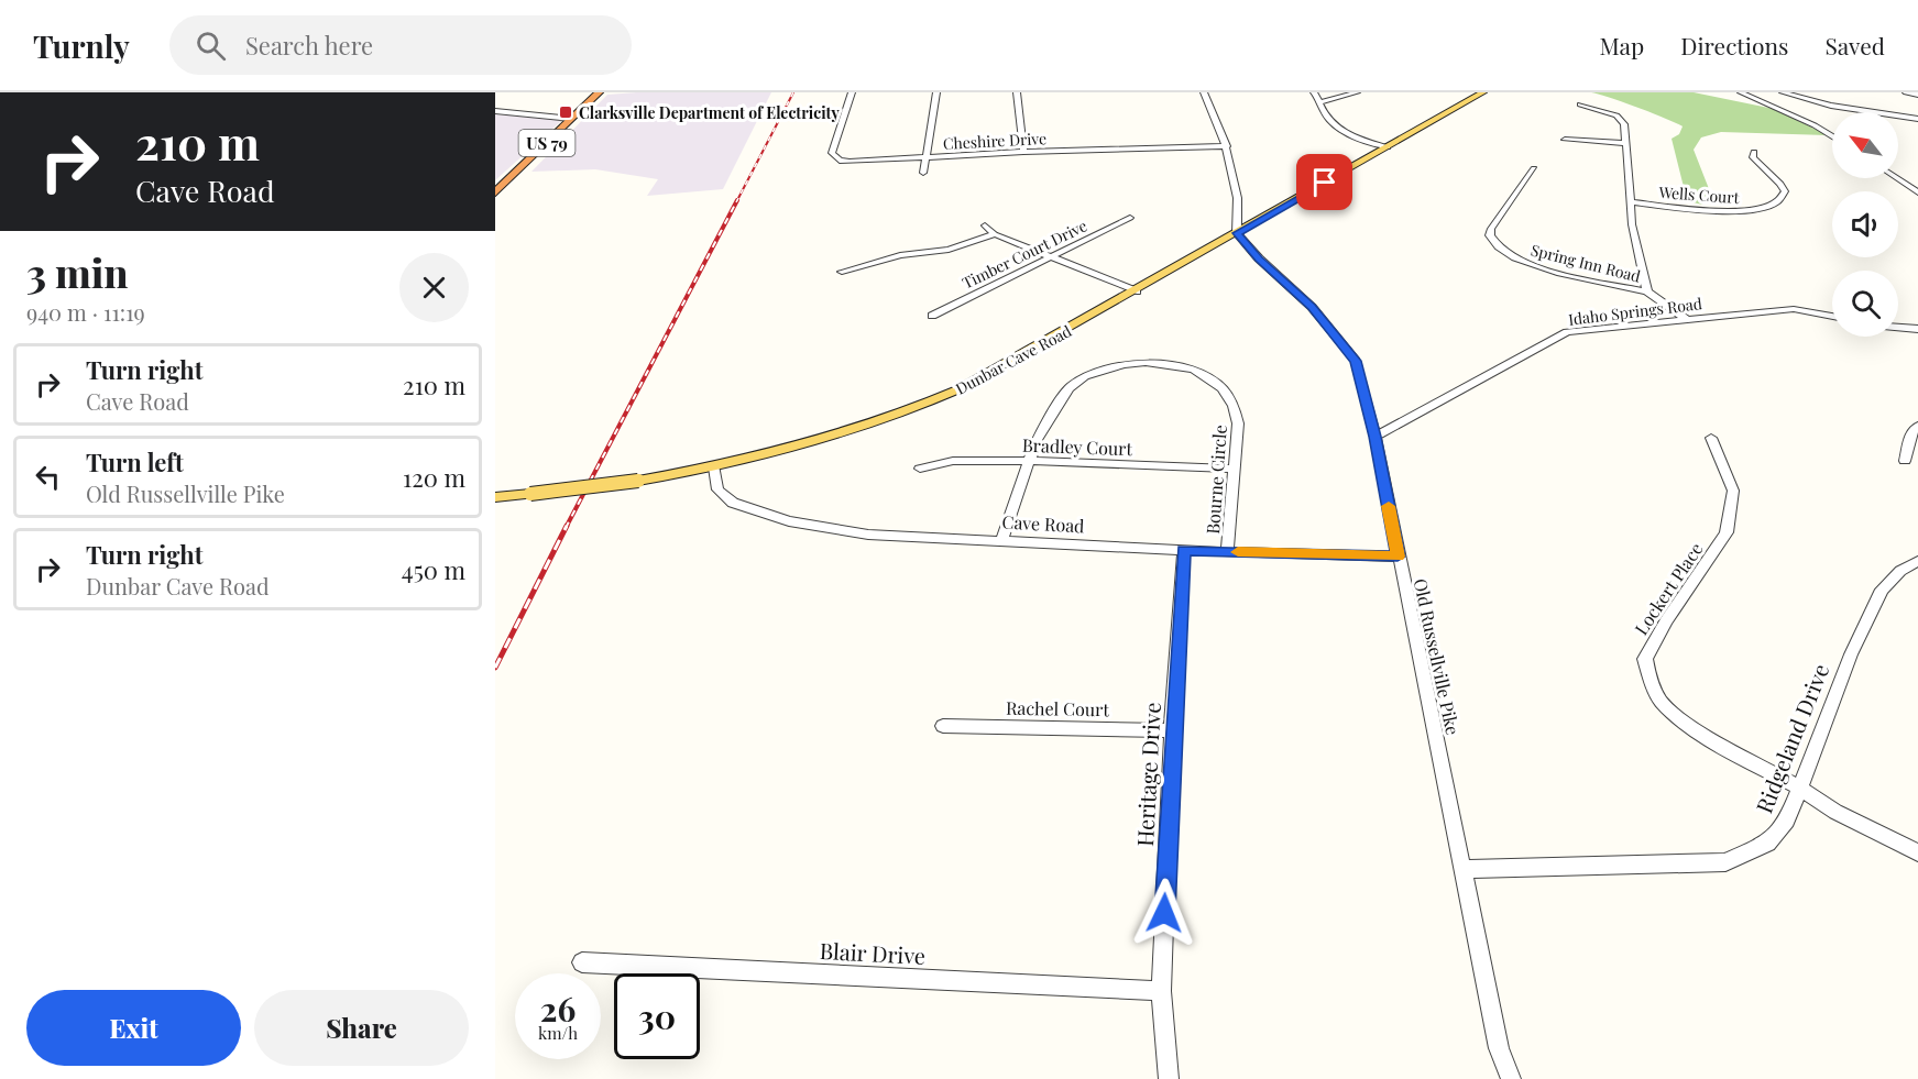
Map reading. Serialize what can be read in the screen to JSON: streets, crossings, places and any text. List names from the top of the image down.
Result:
{
  "streets": {
    "highway": ["US 79"],
    "main road": ["Dunbar Cave Road"],
    "street": [
      "Cheshire Drive",
      "Wells Court",
      "Timber Court Drive",
      "Spring Inn Road",
      "Idaho Springs Road",
      "Bradley Court",
      "Bourne Circle",
      "Cave Road",
      "Lockert Place",
      "Old Russellville Pike",
      "Rachel Court",
      "Ridgeland Drive",
      "Heritage Drive",
      "Blair Drive"
    ]
  },
  "crossings": [
    ["Idaho Springs Road", "Old Russellville Pike"],
    ["Dunbar Cave Road", "Cave Road"],
    ["Dunbar Cave Road", "Old Russellville Pike"],
    ["Bradley Court", "Bourne Circle"],
    ["Bourne Circle", "Cave Road"],
    ["Cave Road", "Old Russellville Pike"],
    ["Cave Road", "Heritage Drive"],
    ["Lockert Place", "Ridgeland Drive"],
    ["Old Russellville Pike", "Ridgeland Drive"],
    ["Rachel Court", "Heritage Drive"],
    ["Heritage Drive", "Blair Drive"]
  ],
  "places": {
    "transit": ["Clarksville Department of Electricity"]
  },
  "north": "top left",
  "page": {
    "header": "Turnly",
    "search": "Search here",
    "nav": ["Map", "Directions", "Saved"],
    "turn": ["210 m", "Cave Road"],
    "heading": ["3 min", "940 m · 11:19"],
    "list": [
      {
        "name": "Turn right",
        "note": "Cave Road",
        "value": "210 m"
      },
      {
        "name": "Turn left",
        "note": "Old Russellville Pike",
        "value": "120 m"
      },
      {
        "name": "Turn right",
        "note": "Dunbar Cave Road",
        "value": "450 m"
      }
    ],
    "speed": "26 km/h",
    "limit": "30",
    "buttons": ["Exit", "Share"]
  }
}
